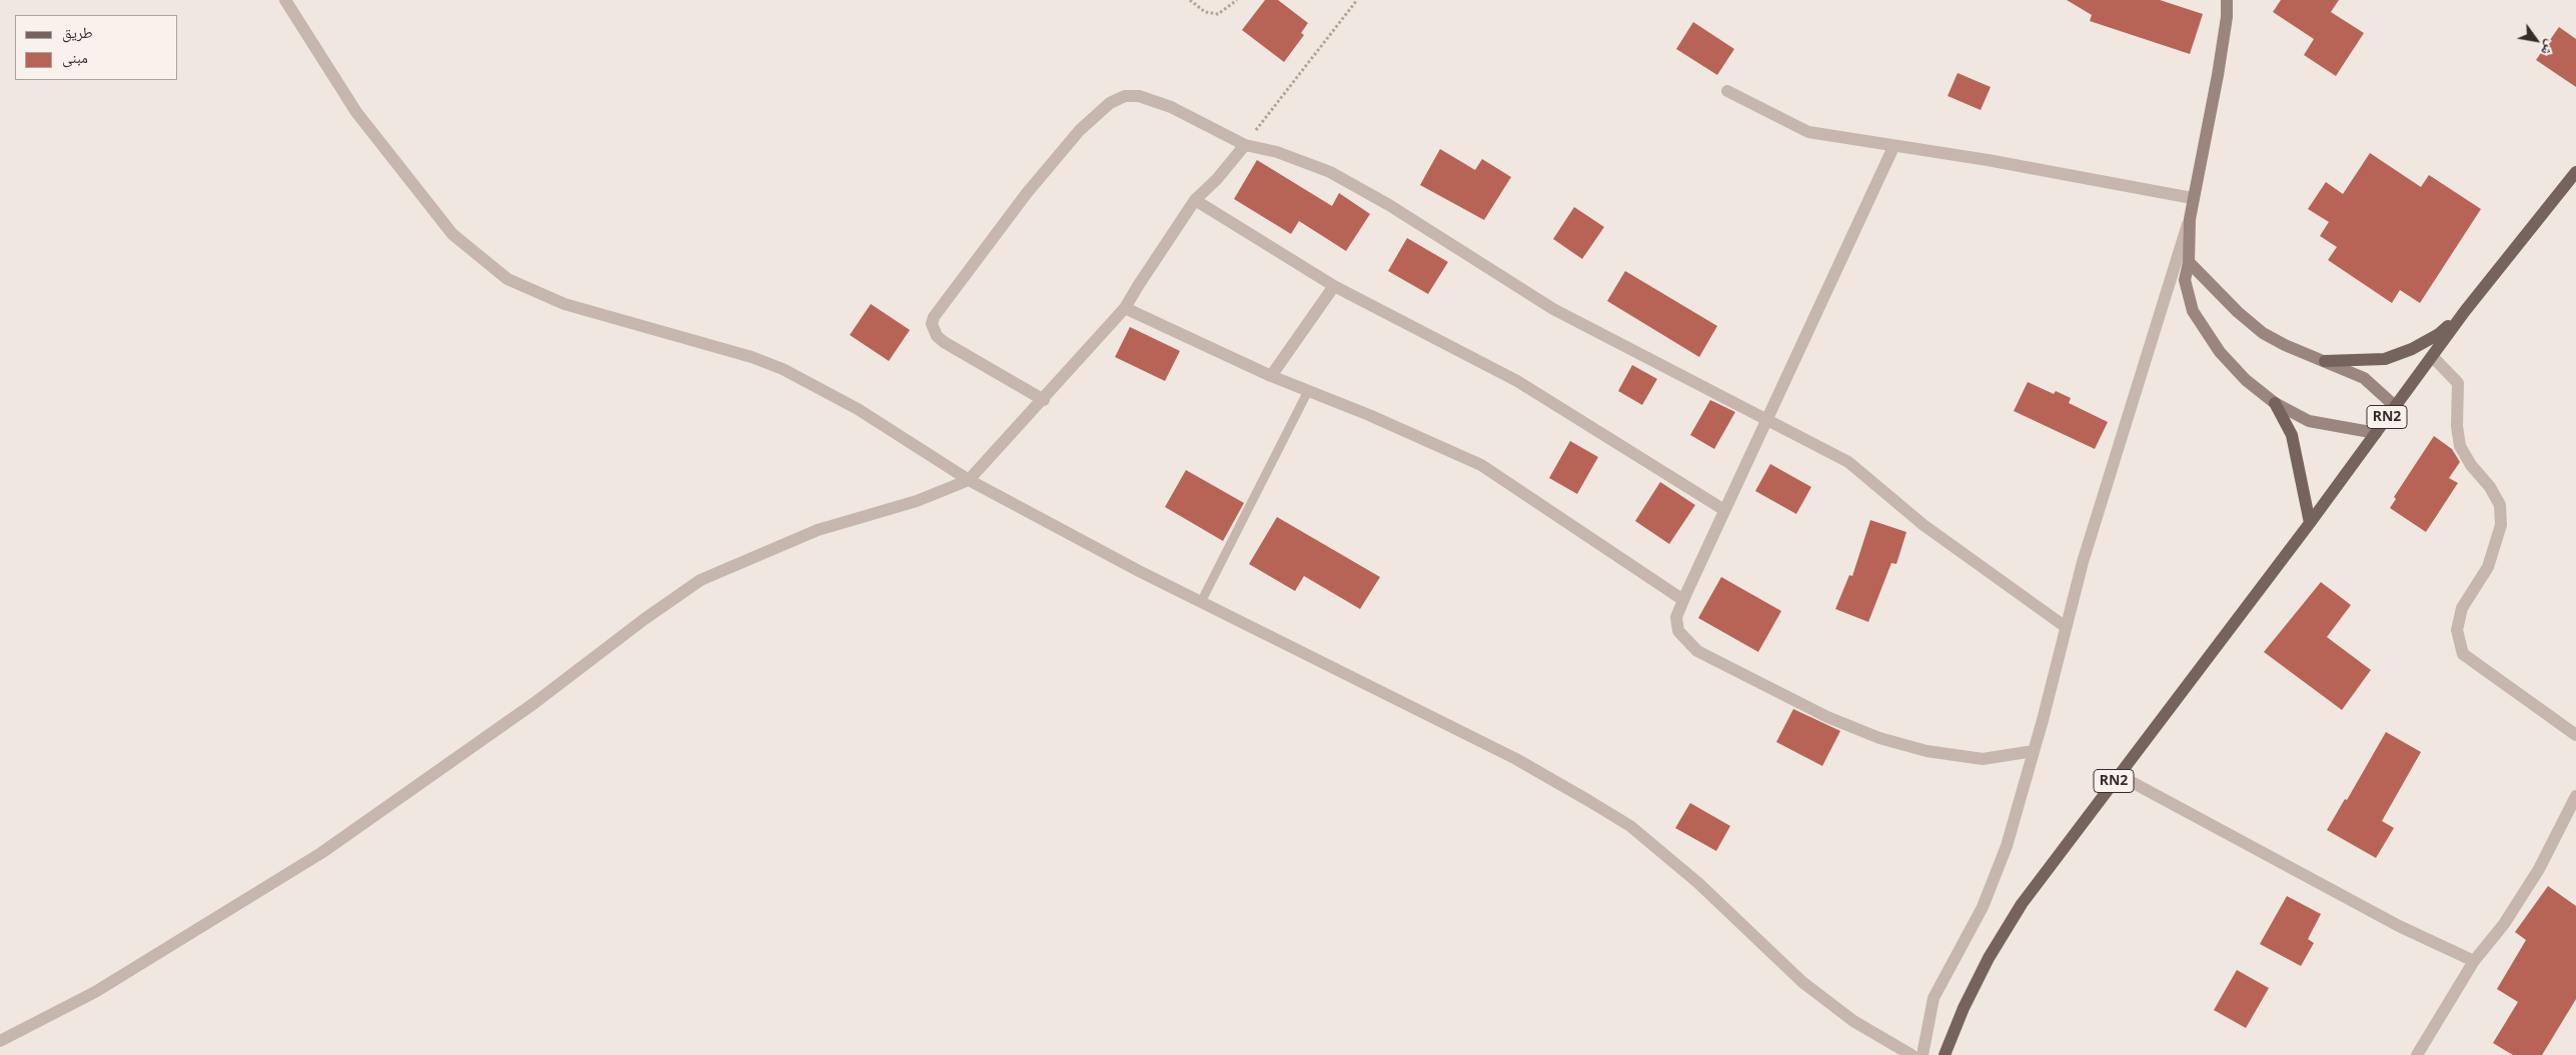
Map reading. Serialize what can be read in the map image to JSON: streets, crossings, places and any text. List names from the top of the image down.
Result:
{
  "streets": {
    "main road": ["RN2"]
  },
  "legend": ["طريق", "مبنى"],
  "north": "bottom right"
}
